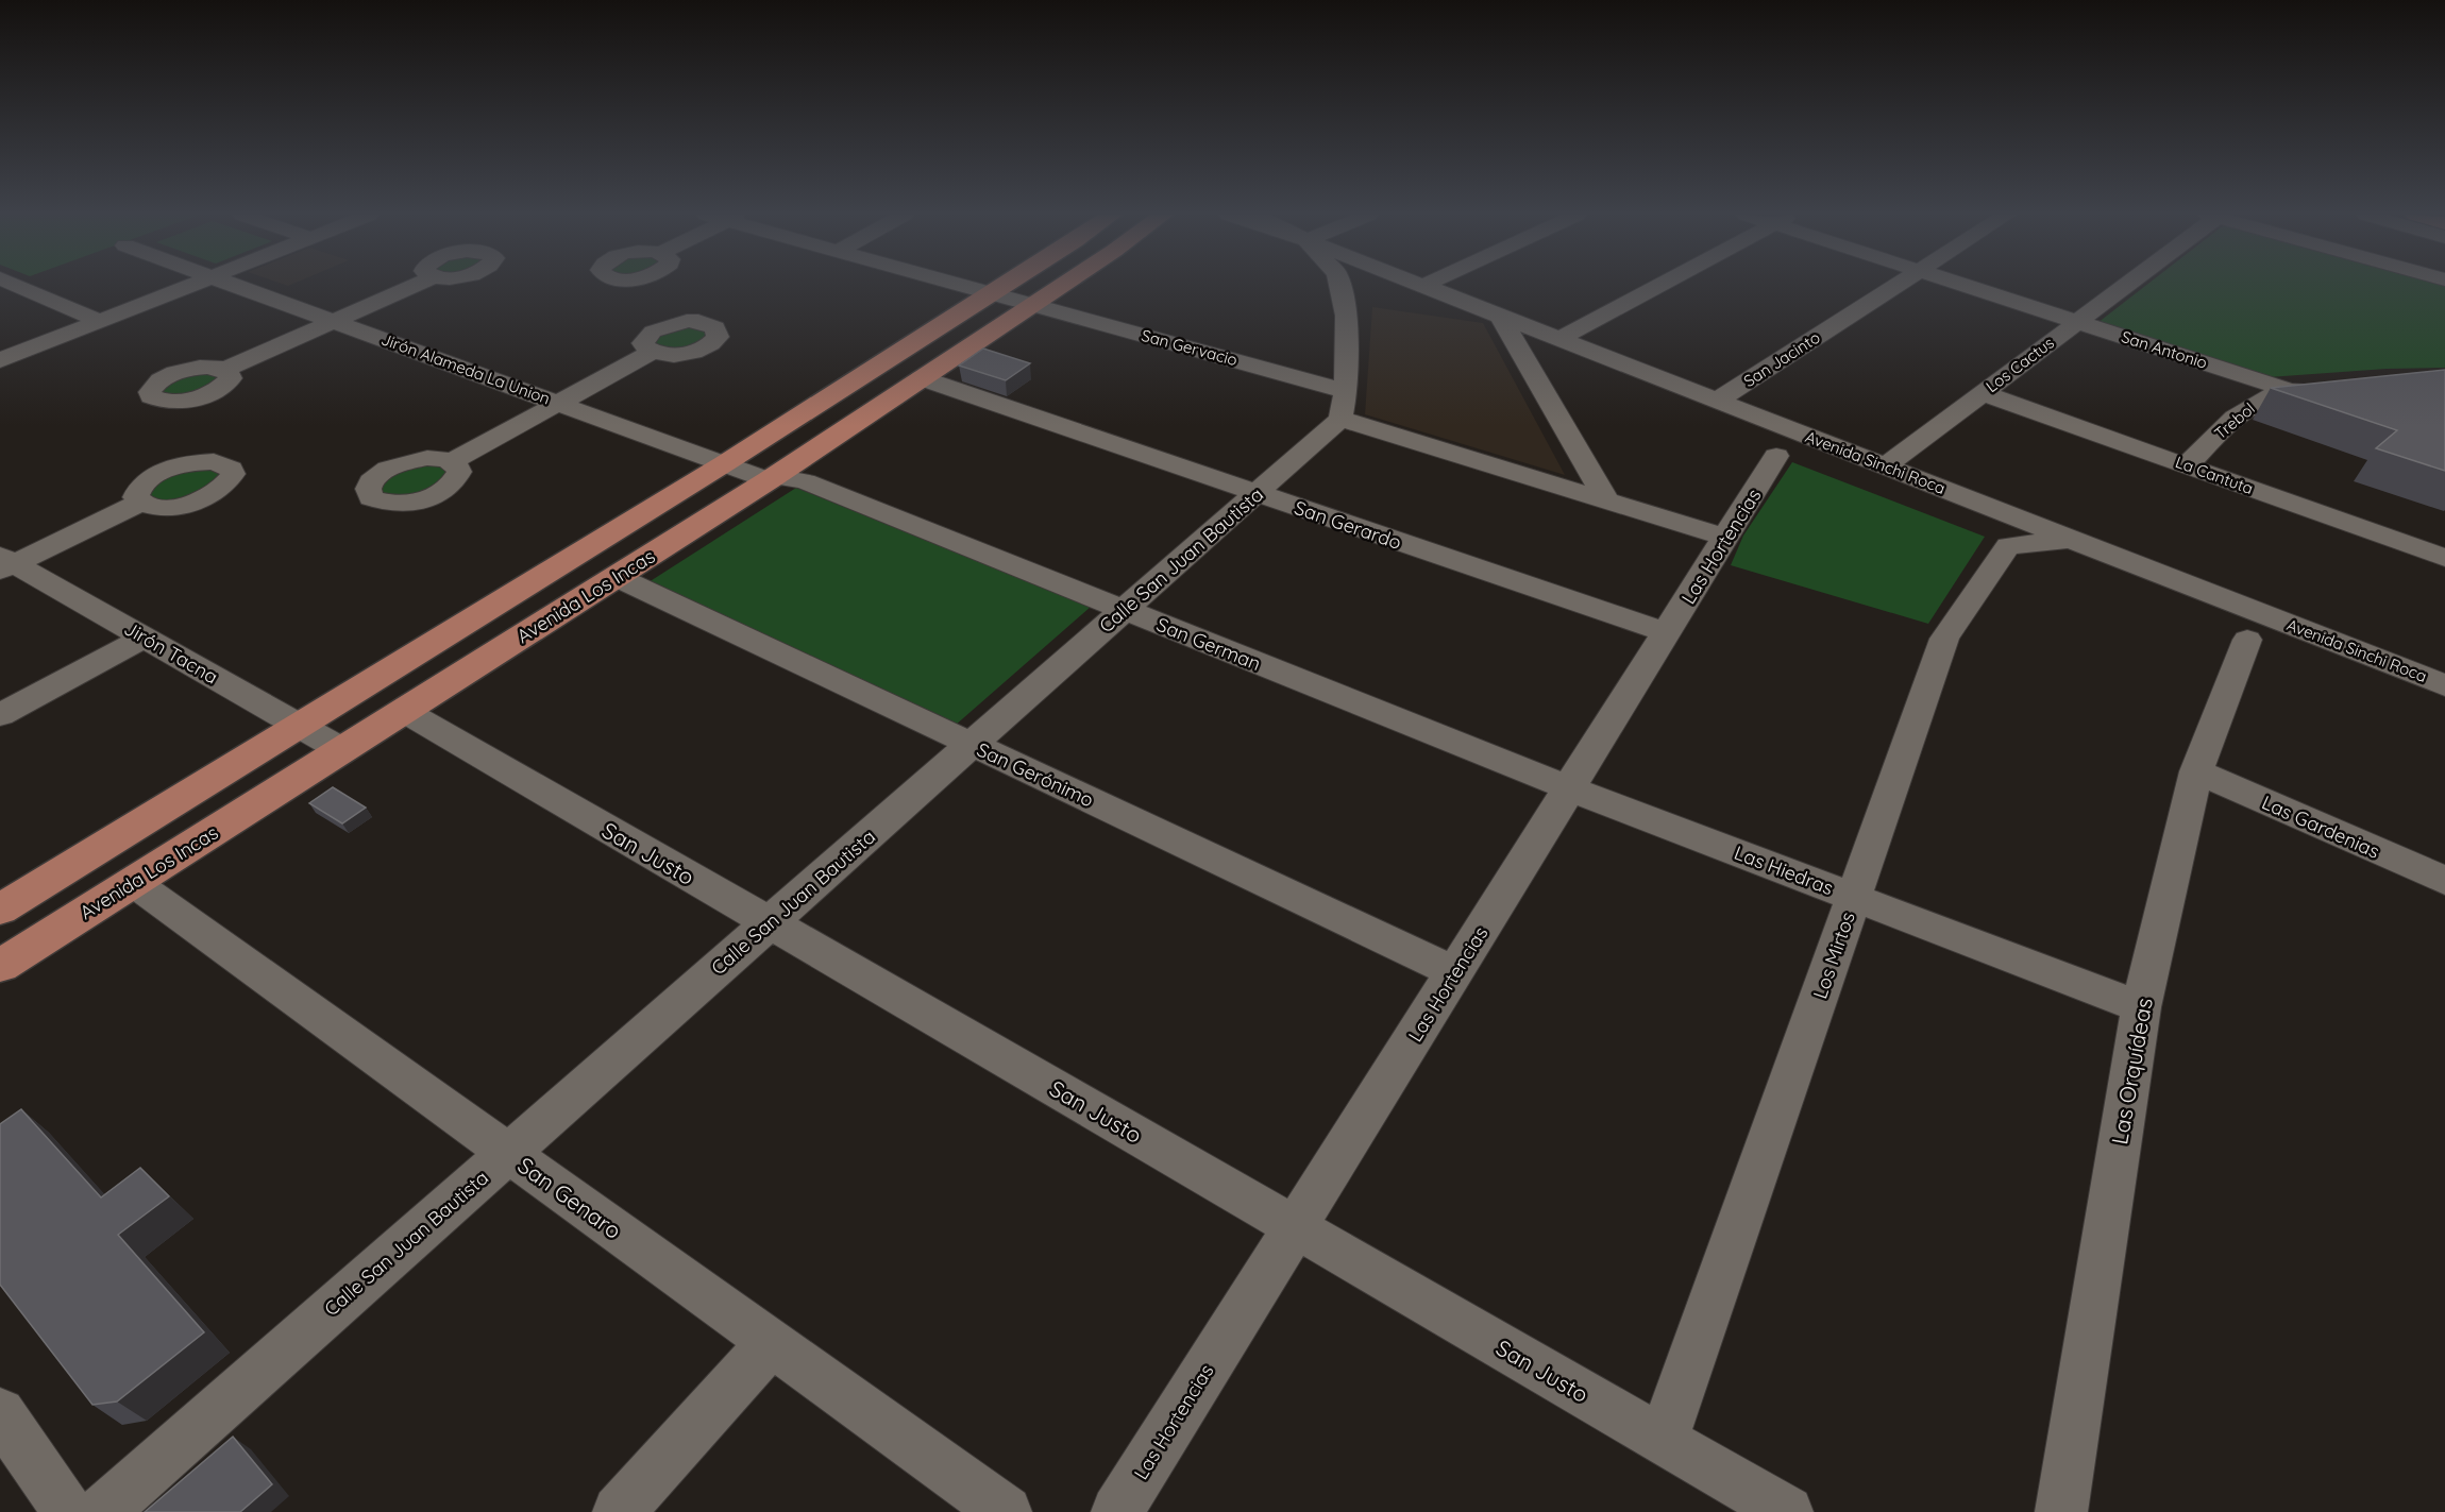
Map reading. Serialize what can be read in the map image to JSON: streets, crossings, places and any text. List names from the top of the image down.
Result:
{
  "streets": {
    "main road": ["Avenida Los Incas"],
    "street": [
      "San Gervacio",
      "San Antonio",
      "San Jacinto",
      "Los Cactus",
      "Jirón Alameda La Union",
      "Trebol",
      "Avenida Sinchi Roca",
      "La Cantuta",
      "San Gerardo",
      "Las Hortencias",
      "Calle San Juan Bautista",
      "San German",
      "Jirón Tacna",
      "San Gerónimo",
      "Las Gardenias",
      "San Justo",
      "Las Hiedras",
      "Los Mirtos",
      "Las Orquídeas",
      "San Genaro"
    ]
  },
  "crossings": [
    ["San Gervacio", "Las Hortencias"],
    ["San Gervacio", "Calle San Juan Bautista"],
    ["San Gervacio", "Avenida Los Incas"],
    ["San Antonio", "Los Cactus"],
    ["San Antonio", "Trebol"],
    ["San Jacinto", "Avenida Sinchi Roca"],
    ["Los Cactus", "Avenida Sinchi Roca"],
    ["Los Cactus", "La Cantuta"],
    ["Jirón Alameda La Union", "Avenida Los Incas"],
    ["Jirón Alameda La Union", "San German"],
    ["Trebol", "La Cantuta"],
    ["Avenida Sinchi Roca", "Los Mirtos"],
    ["San Gerardo", "Las Hortencias"],
    ["San Gerardo", "Calle San Juan Bautista"],
    ["San Gerardo", "Avenida Los Incas"],
    ["Las Hortencias", "San German"],
    ["Las Hortencias", "San Gerónimo"],
    ["Las Hortencias", "San Justo"],
    ["Las Hortencias", "Las Hiedras"],
    ["Calle San Juan Bautista", "San German"],
    ["Calle San Juan Bautista", "San Gerónimo"],
    ["Calle San Juan Bautista", "San Justo"],
    ["Calle San Juan Bautista", "San Genaro"],
    ["Avenida Los Incas", "San German"],
    ["Avenida Los Incas", "Jirón Tacna"],
    ["Avenida Los Incas", "San Gerónimo"],
    ["Avenida Los Incas", "San Justo"],
    ["Avenida Los Incas", "San Genaro"],
    ["San German", "Las Hiedras"],
    ["Las Gardenias", "Las Orquídeas"],
    ["San Justo", "Los Mirtos"],
    ["Las Hiedras", "Los Mirtos"],
    ["Las Hiedras", "Las Orquídeas"]
  ]
}
